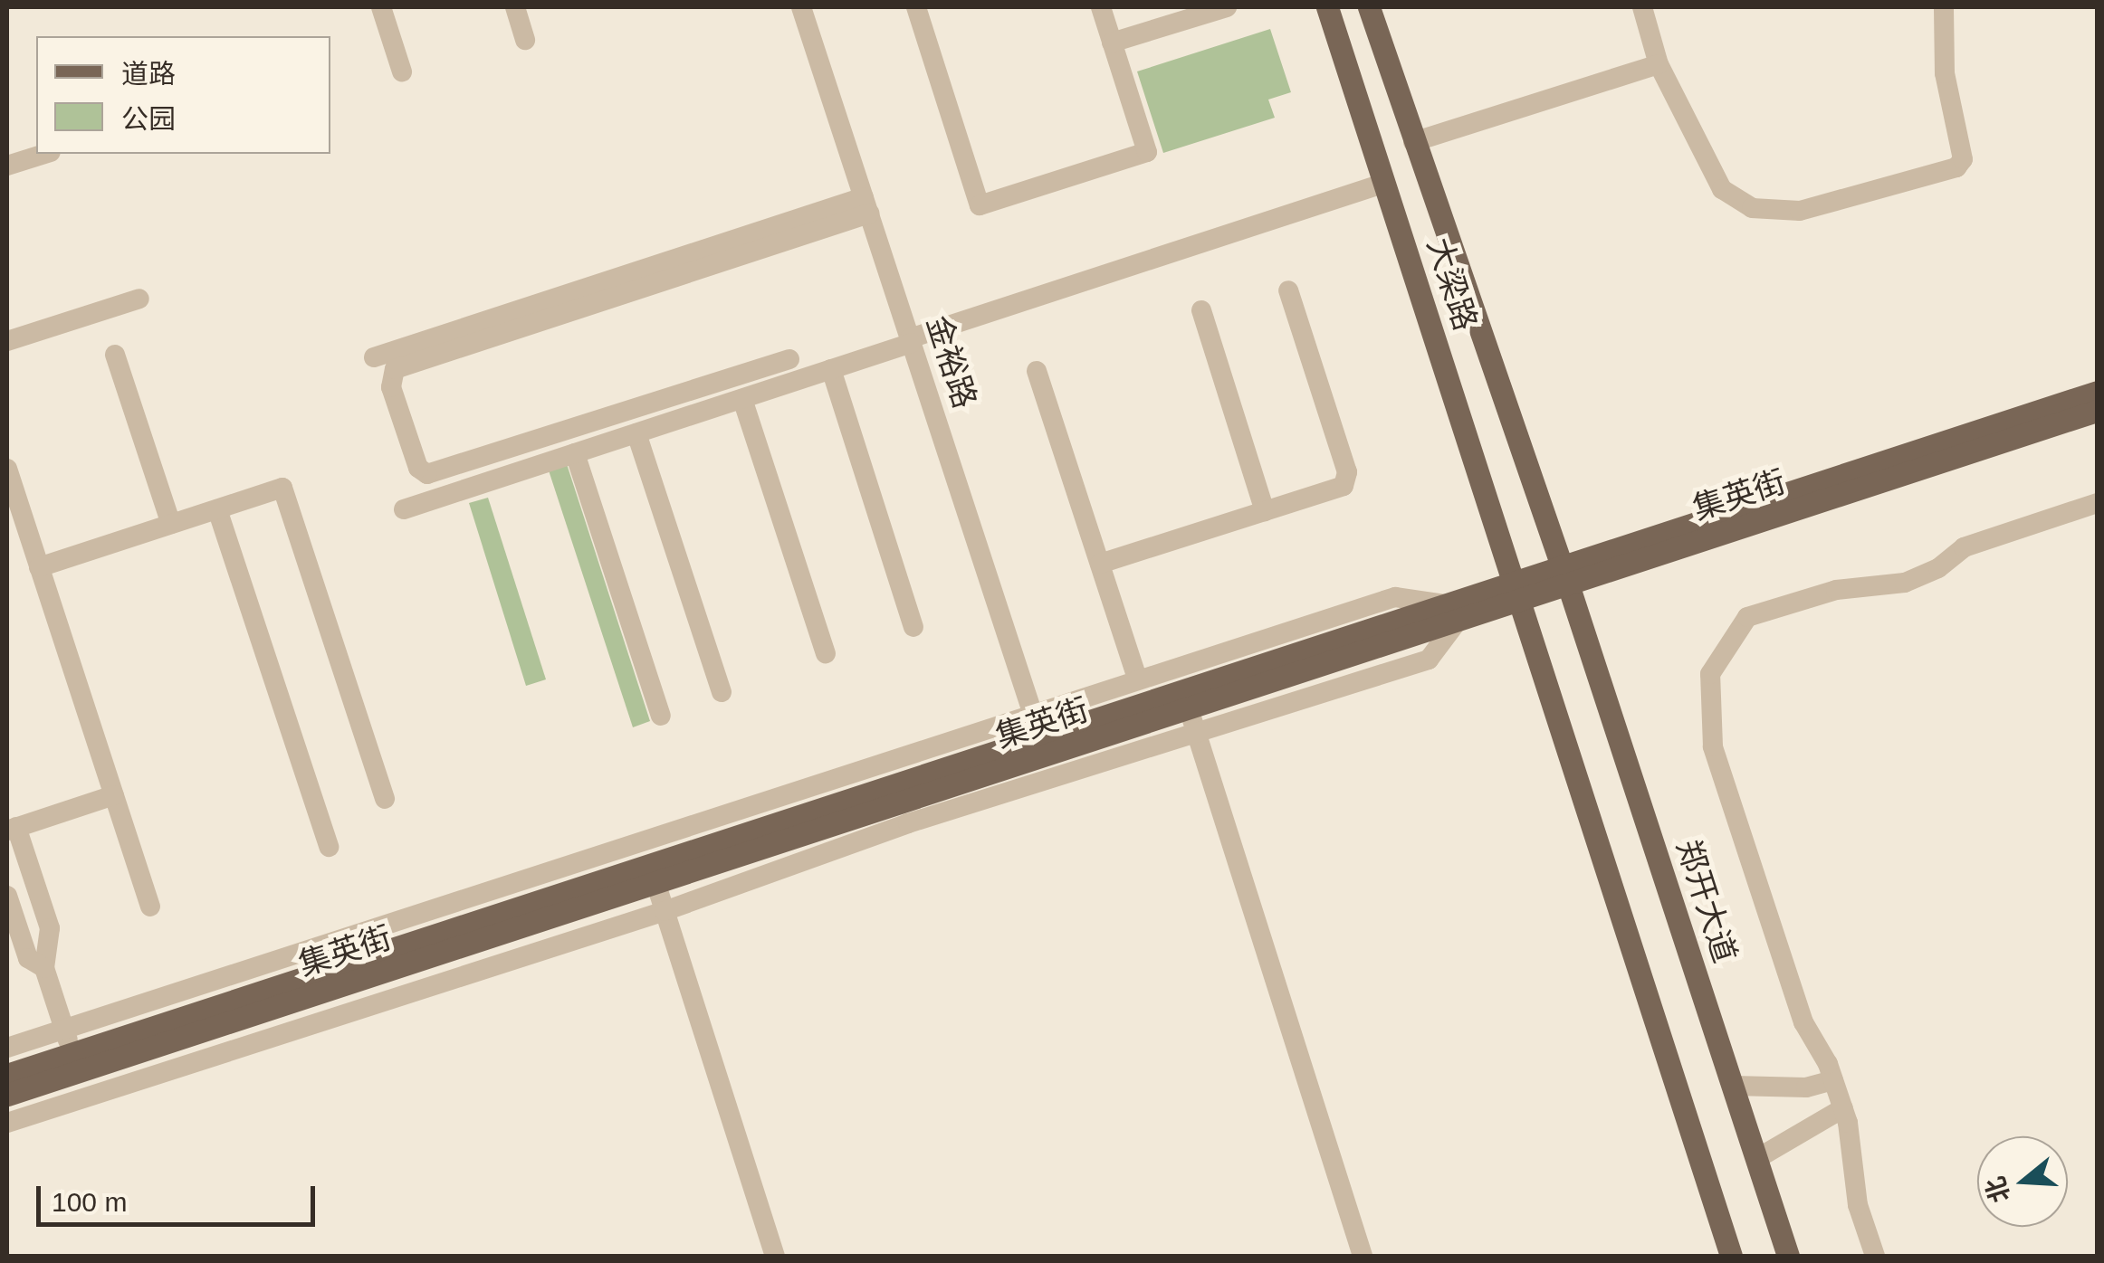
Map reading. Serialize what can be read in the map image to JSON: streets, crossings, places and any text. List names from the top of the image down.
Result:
{
  "streets": {
    "main road": ["大梁路", "集英街", "郑开大道"],
    "street": ["金裕路"]
  },
  "crossings": [
    ["大梁路", "集英街"],
    ["大梁路", "郑开大道"],
    ["金裕路", "集英街"],
    ["集英街", "郑开大道"]
  ],
  "legend": ["道路", "公园"],
  "scale_bar": "100 m",
  "north": "left"
}
